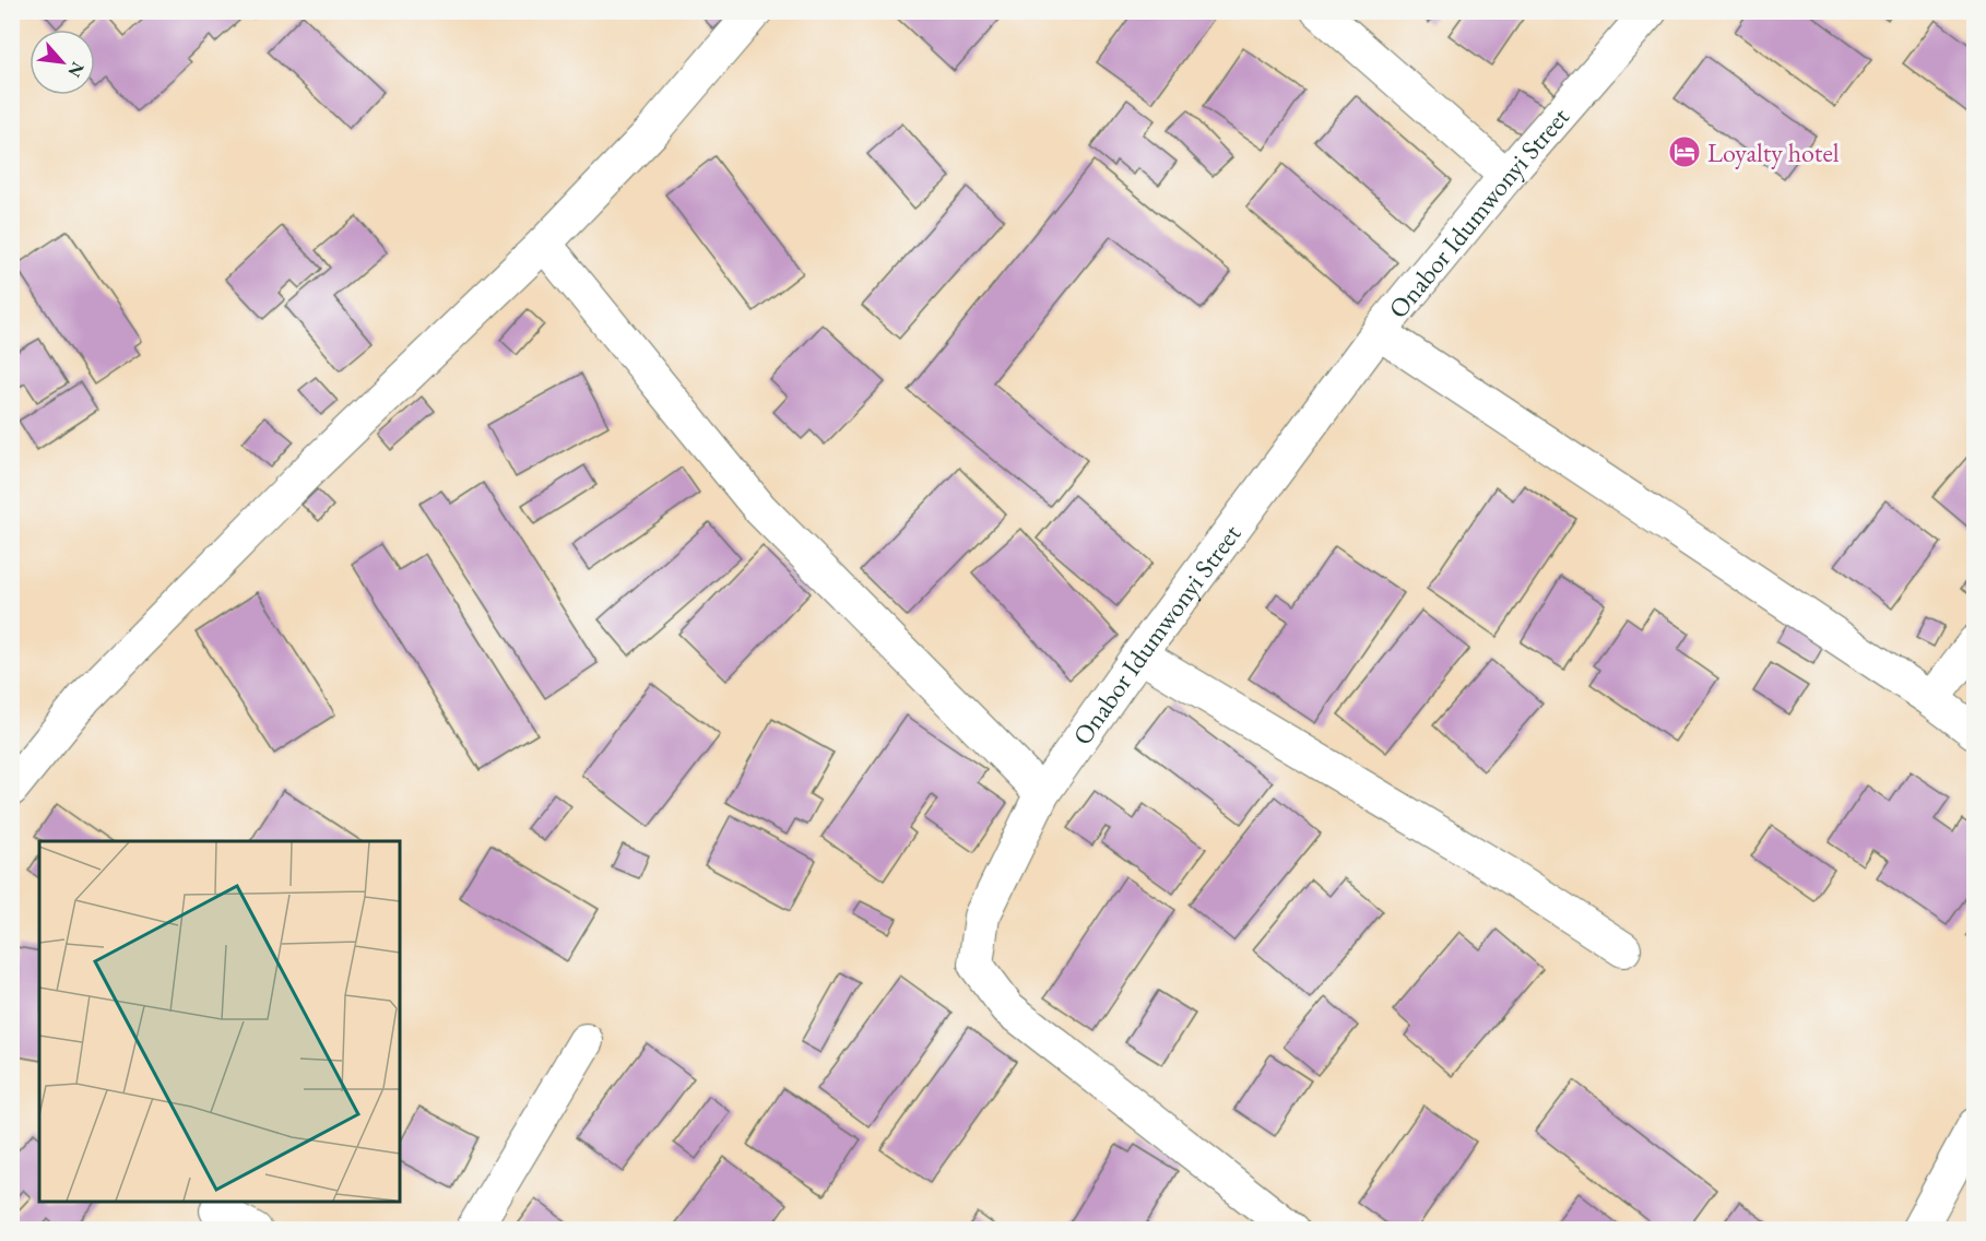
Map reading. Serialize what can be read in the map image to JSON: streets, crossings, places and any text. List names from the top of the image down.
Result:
{
  "streets": {
    "street": ["Onabor Idumwonyi Street"]
  },
  "places": {
    "hotel": ["Loyalty hotel"]
  },
  "north": "bottom right"
}
